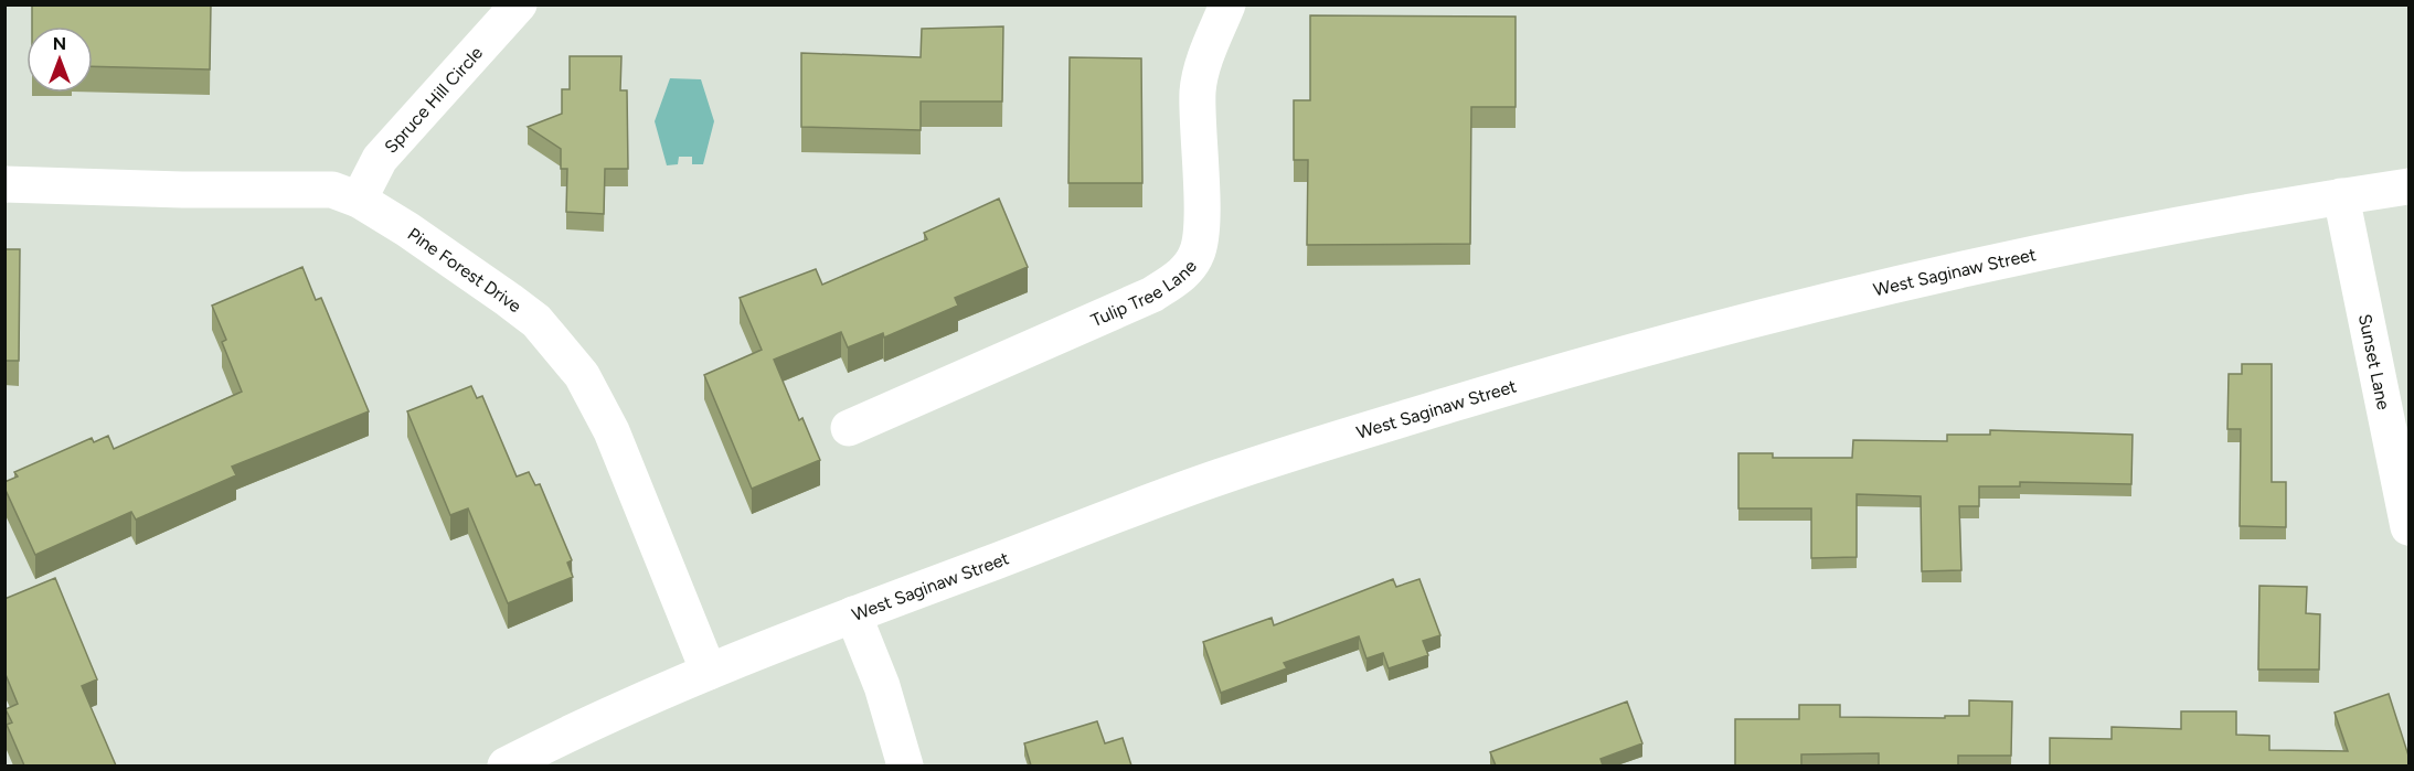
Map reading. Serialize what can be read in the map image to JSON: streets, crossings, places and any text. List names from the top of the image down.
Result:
{
  "streets": {
    "street": [
      "Spruce Hill Circle",
      "Pine Forest Drive",
      "West Saginaw Street",
      "Tulip Tree Lane",
      "Sunset Lane"
    ]
  },
  "crossings": [
    ["Spruce Hill Circle", "Pine Forest Drive"],
    ["Pine Forest Drive", "West Saginaw Street"],
    ["West Saginaw Street", "Sunset Lane"]
  ],
  "north": "top"
}
